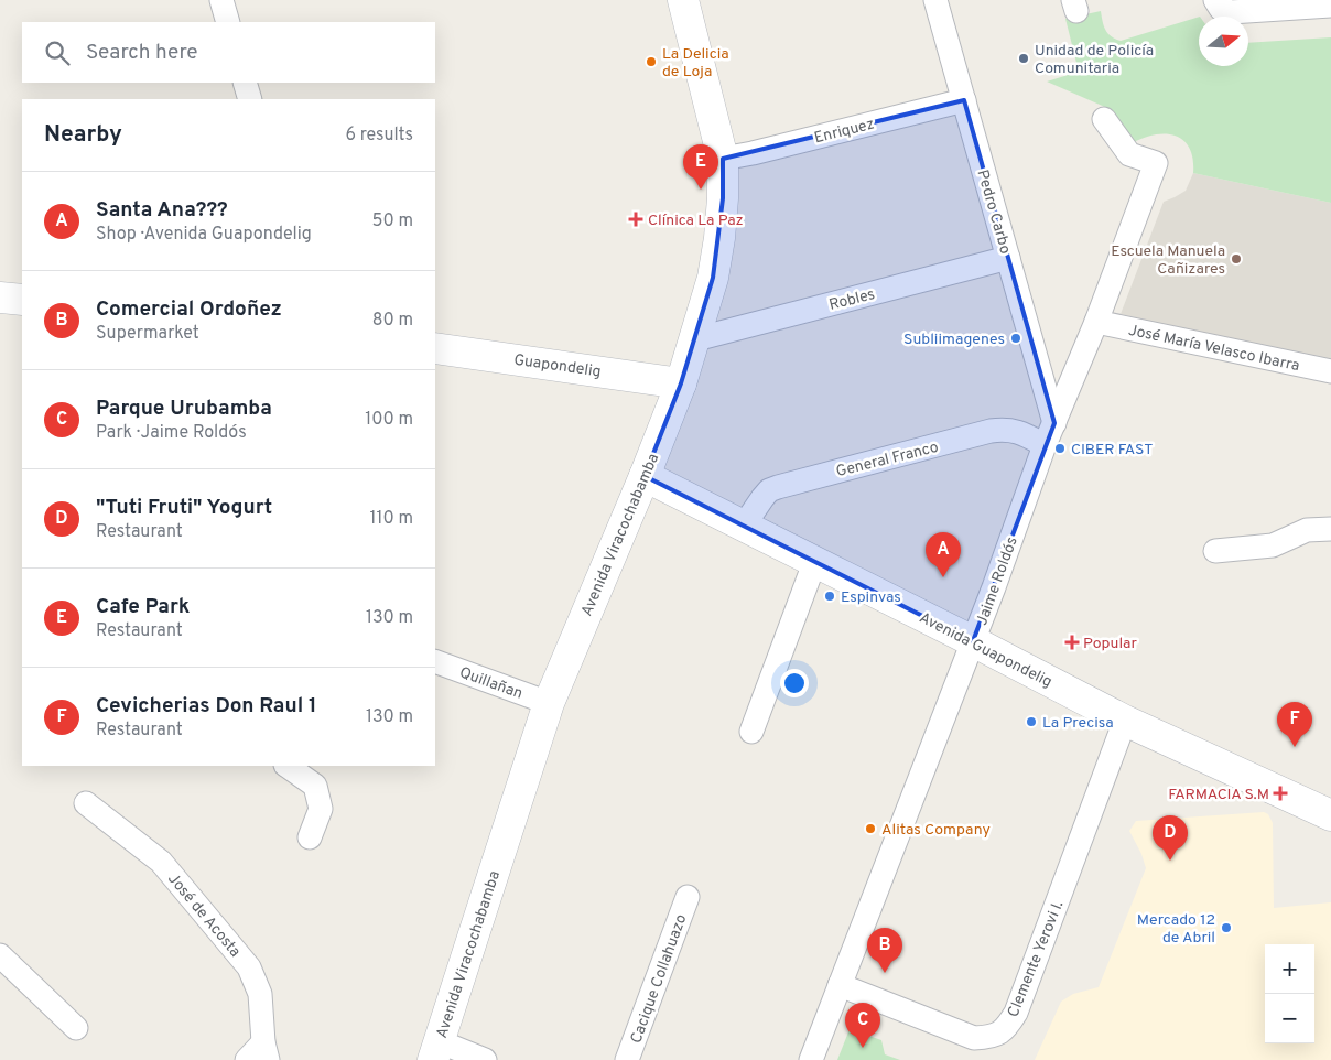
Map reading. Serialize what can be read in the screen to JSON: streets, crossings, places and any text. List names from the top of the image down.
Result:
{
  "streets": {
    "street": [
      "Enriquez",
      "Pedro Carbo",
      "Robles",
      "José María Velasco Ibarra",
      "Guapondelig",
      "General Franco",
      "Avenida Viracochabamba",
      "Jaime Roldós",
      "Avenida Guapondelig",
      "Quillañan",
      "José de Acosta",
      "Clemente Yerovi I.",
      "Cacique Collahuazo"
    ]
  },
  "crossings": [
    ["Enriquez", "Pedro Carbo"],
    ["Enriquez", "Avenida Viracochabamba"],
    ["Pedro Carbo", "Robles"],
    ["Pedro Carbo", "Jaime Roldós"],
    ["Robles", "Avenida Viracochabamba"],
    ["José María Velasco Ibarra", "Jaime Roldós"],
    ["Guapondelig", "Avenida Viracochabamba"],
    ["General Franco", "Jaime Roldós"],
    ["General Franco", "Avenida Guapondelig"],
    ["Avenida Viracochabamba", "Avenida Guapondelig"],
    ["Avenida Viracochabamba", "Quillañan"],
    ["Jaime Roldós", "Avenida Guapondelig"],
    ["Jaime Roldós", "Clemente Yerovi I."],
    ["Avenida Guapondelig", "Clemente Yerovi I."]
  ],
  "places": {
    "other": [
      "Unidad de Policía Comunitaria",
      "La Delicia de Loja",
      "Escuela Manuela Cañizares",
      "Subliimagenes",
      "CIBER FAST",
      "Espinvas",
      "La Precisa",
      "Alitas Company",
      "Mercado 12 de Abril"
    ],
    "health": ["Clínica La Paz", "Popular", "FARMACIA S.M"]
  },
  "north": "right",
  "page": {
    "search": "Search here",
    "heading": ["Nearby", "6 results"],
    "pins": [
      "E",
      "A",
      "F",
      "D",
      "B",
      "C"
    ],
    "list": [
      {
        "mark": "A",
        "name": "Santa Ana???",
        "note": "Shop · Avenida Guapondelig",
        "value": "50 m"
      },
      {
        "mark": "B",
        "name": "Comercial Ordoñez",
        "note": "Supermarket",
        "value": "80 m"
      },
      {
        "mark": "C",
        "name": "Parque Urubamba",
        "note": "Park · Jaime Roldós",
        "value": "100 m"
      },
      {
        "mark": "D",
        "name": "\"Tuti Fruti\" Yogurt",
        "note": "Restaurant",
        "value": "110 m"
      },
      {
        "mark": "E",
        "name": "Cafe Park",
        "note": "Restaurant",
        "value": "130 m"
      },
      {
        "mark": "F",
        "name": "Cevicherias Don Raul 1",
        "note": "Restaurant",
        "value": "130 m"
      }
    ],
    "map_buttons": ["+", "−"]
  }
}
